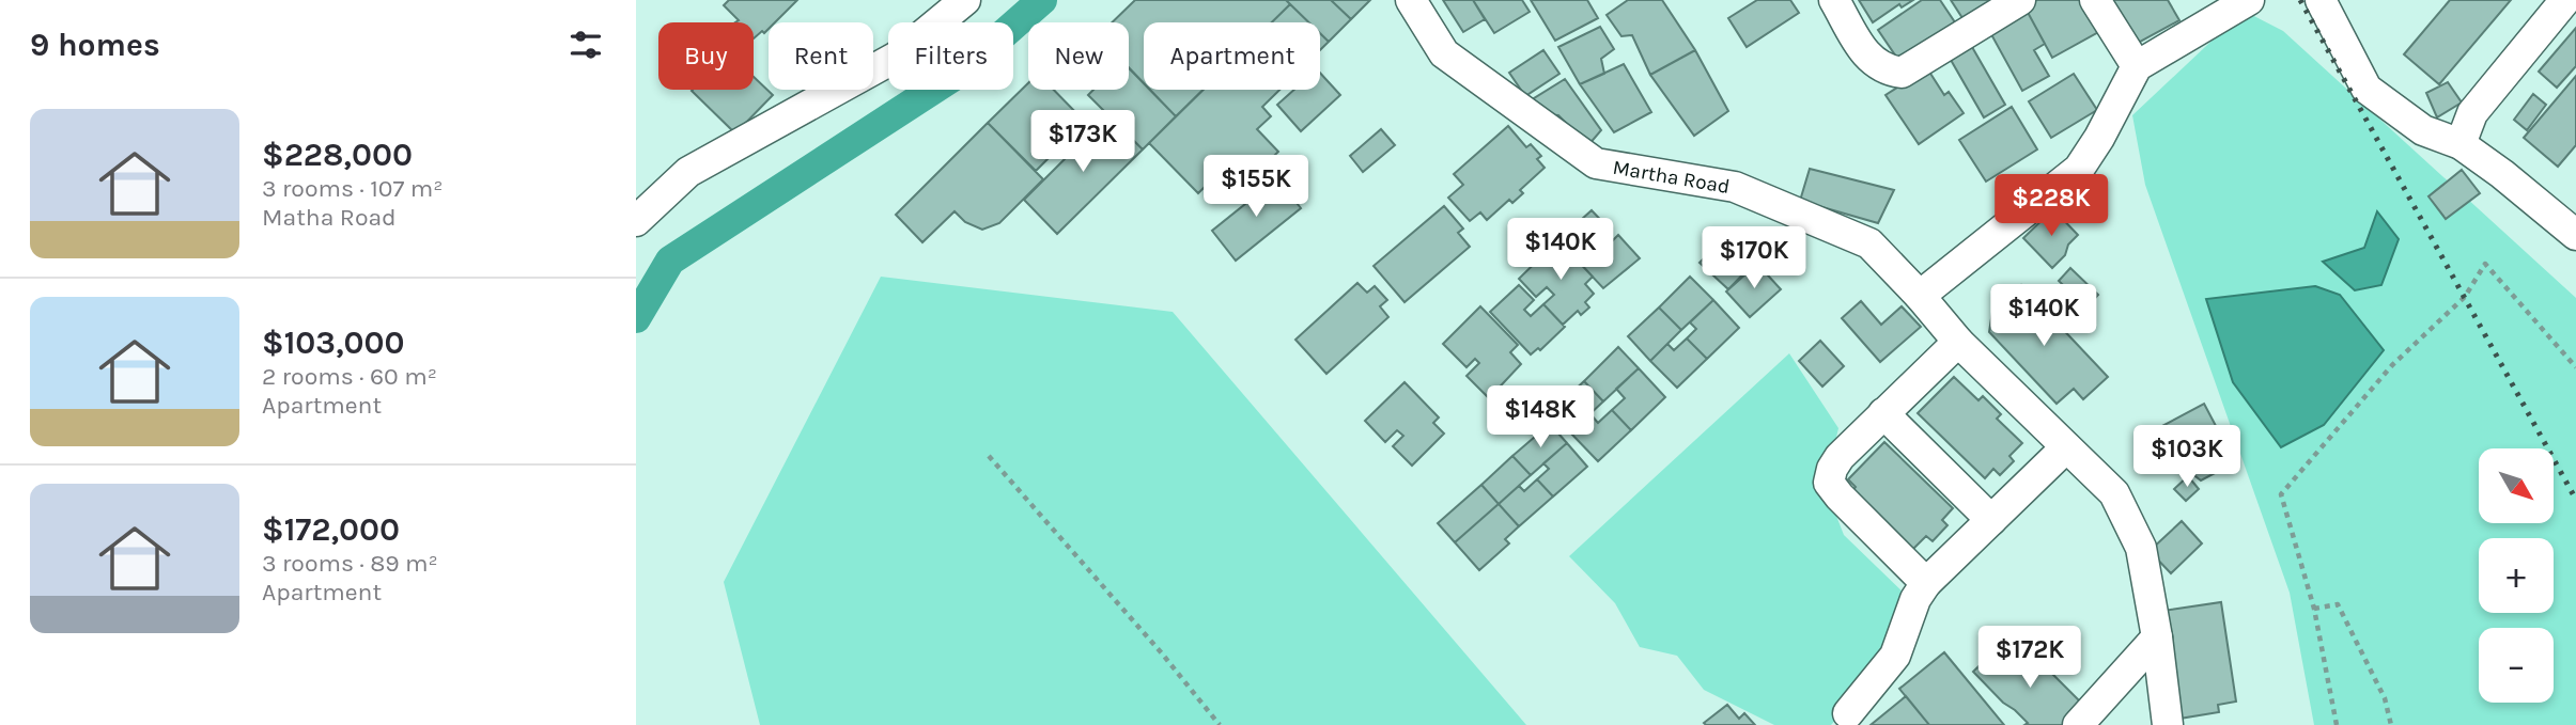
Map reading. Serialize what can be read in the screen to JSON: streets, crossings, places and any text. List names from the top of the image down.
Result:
{
  "streets": {
    "street": ["Martha Road"]
  },
  "north": "bottom right",
  "page": {
    "heading": "9 homes",
    "chip": [
      "Buy",
      "Rent",
      "Filters",
      "New",
      "Apartment"
    ],
    "list": [
      {
        "name": "$228,000",
        "note": "3 rooms · 107 m² · Matha Road"
      },
      {
        "name": "$103,000",
        "note": "2 rooms · 60 m² · Apartment"
      },
      {
        "name": "$172,000",
        "note": "3 rooms · 89 m² · Apartment"
      }
    ],
    "price": [
      "$173K",
      "$155K",
      "$228K",
      "$140K",
      "$170K",
      "$140K",
      "$148K",
      "$103K",
      "$172K"
    ],
    "map_buttons": ["+", "−"]
  }
}
